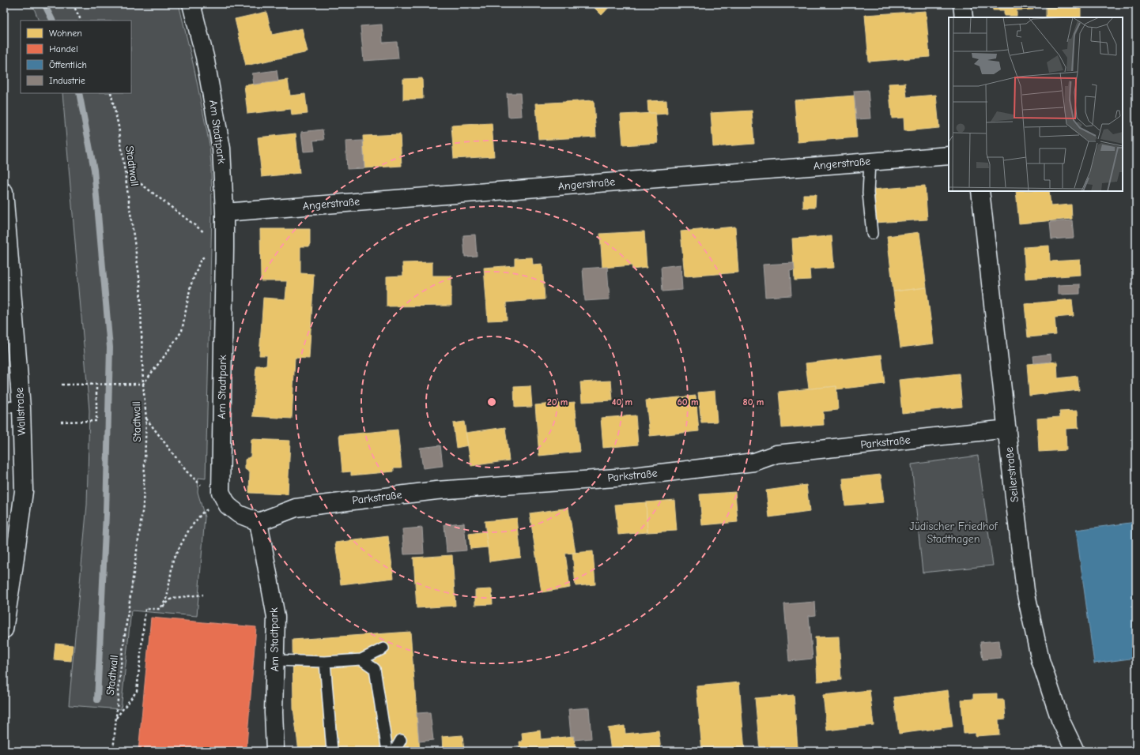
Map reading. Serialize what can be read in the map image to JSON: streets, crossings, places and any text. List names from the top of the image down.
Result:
{
  "streets": {
    "street": [
      "Am Stadtpark",
      "Angerstraße",
      "Wallstraße",
      "Parkstraße",
      "Seilerstraße"
    ],
    "path": ["Stadtwall"]
  },
  "crossings": [
    ["Am Stadtpark", "Angerstraße"],
    ["Am Stadtpark", "Parkstraße"],
    ["Parkstraße", "Seilerstraße"]
  ],
  "parks": ["Jüdischer Friedhof Stadthagen"],
  "legend": [
    "Wohnen",
    "Handel",
    "Öffentlich",
    "Industrie"
  ],
  "rings": [
    "20 m",
    "40 m",
    "60 m",
    "80 m"
  ]
}
